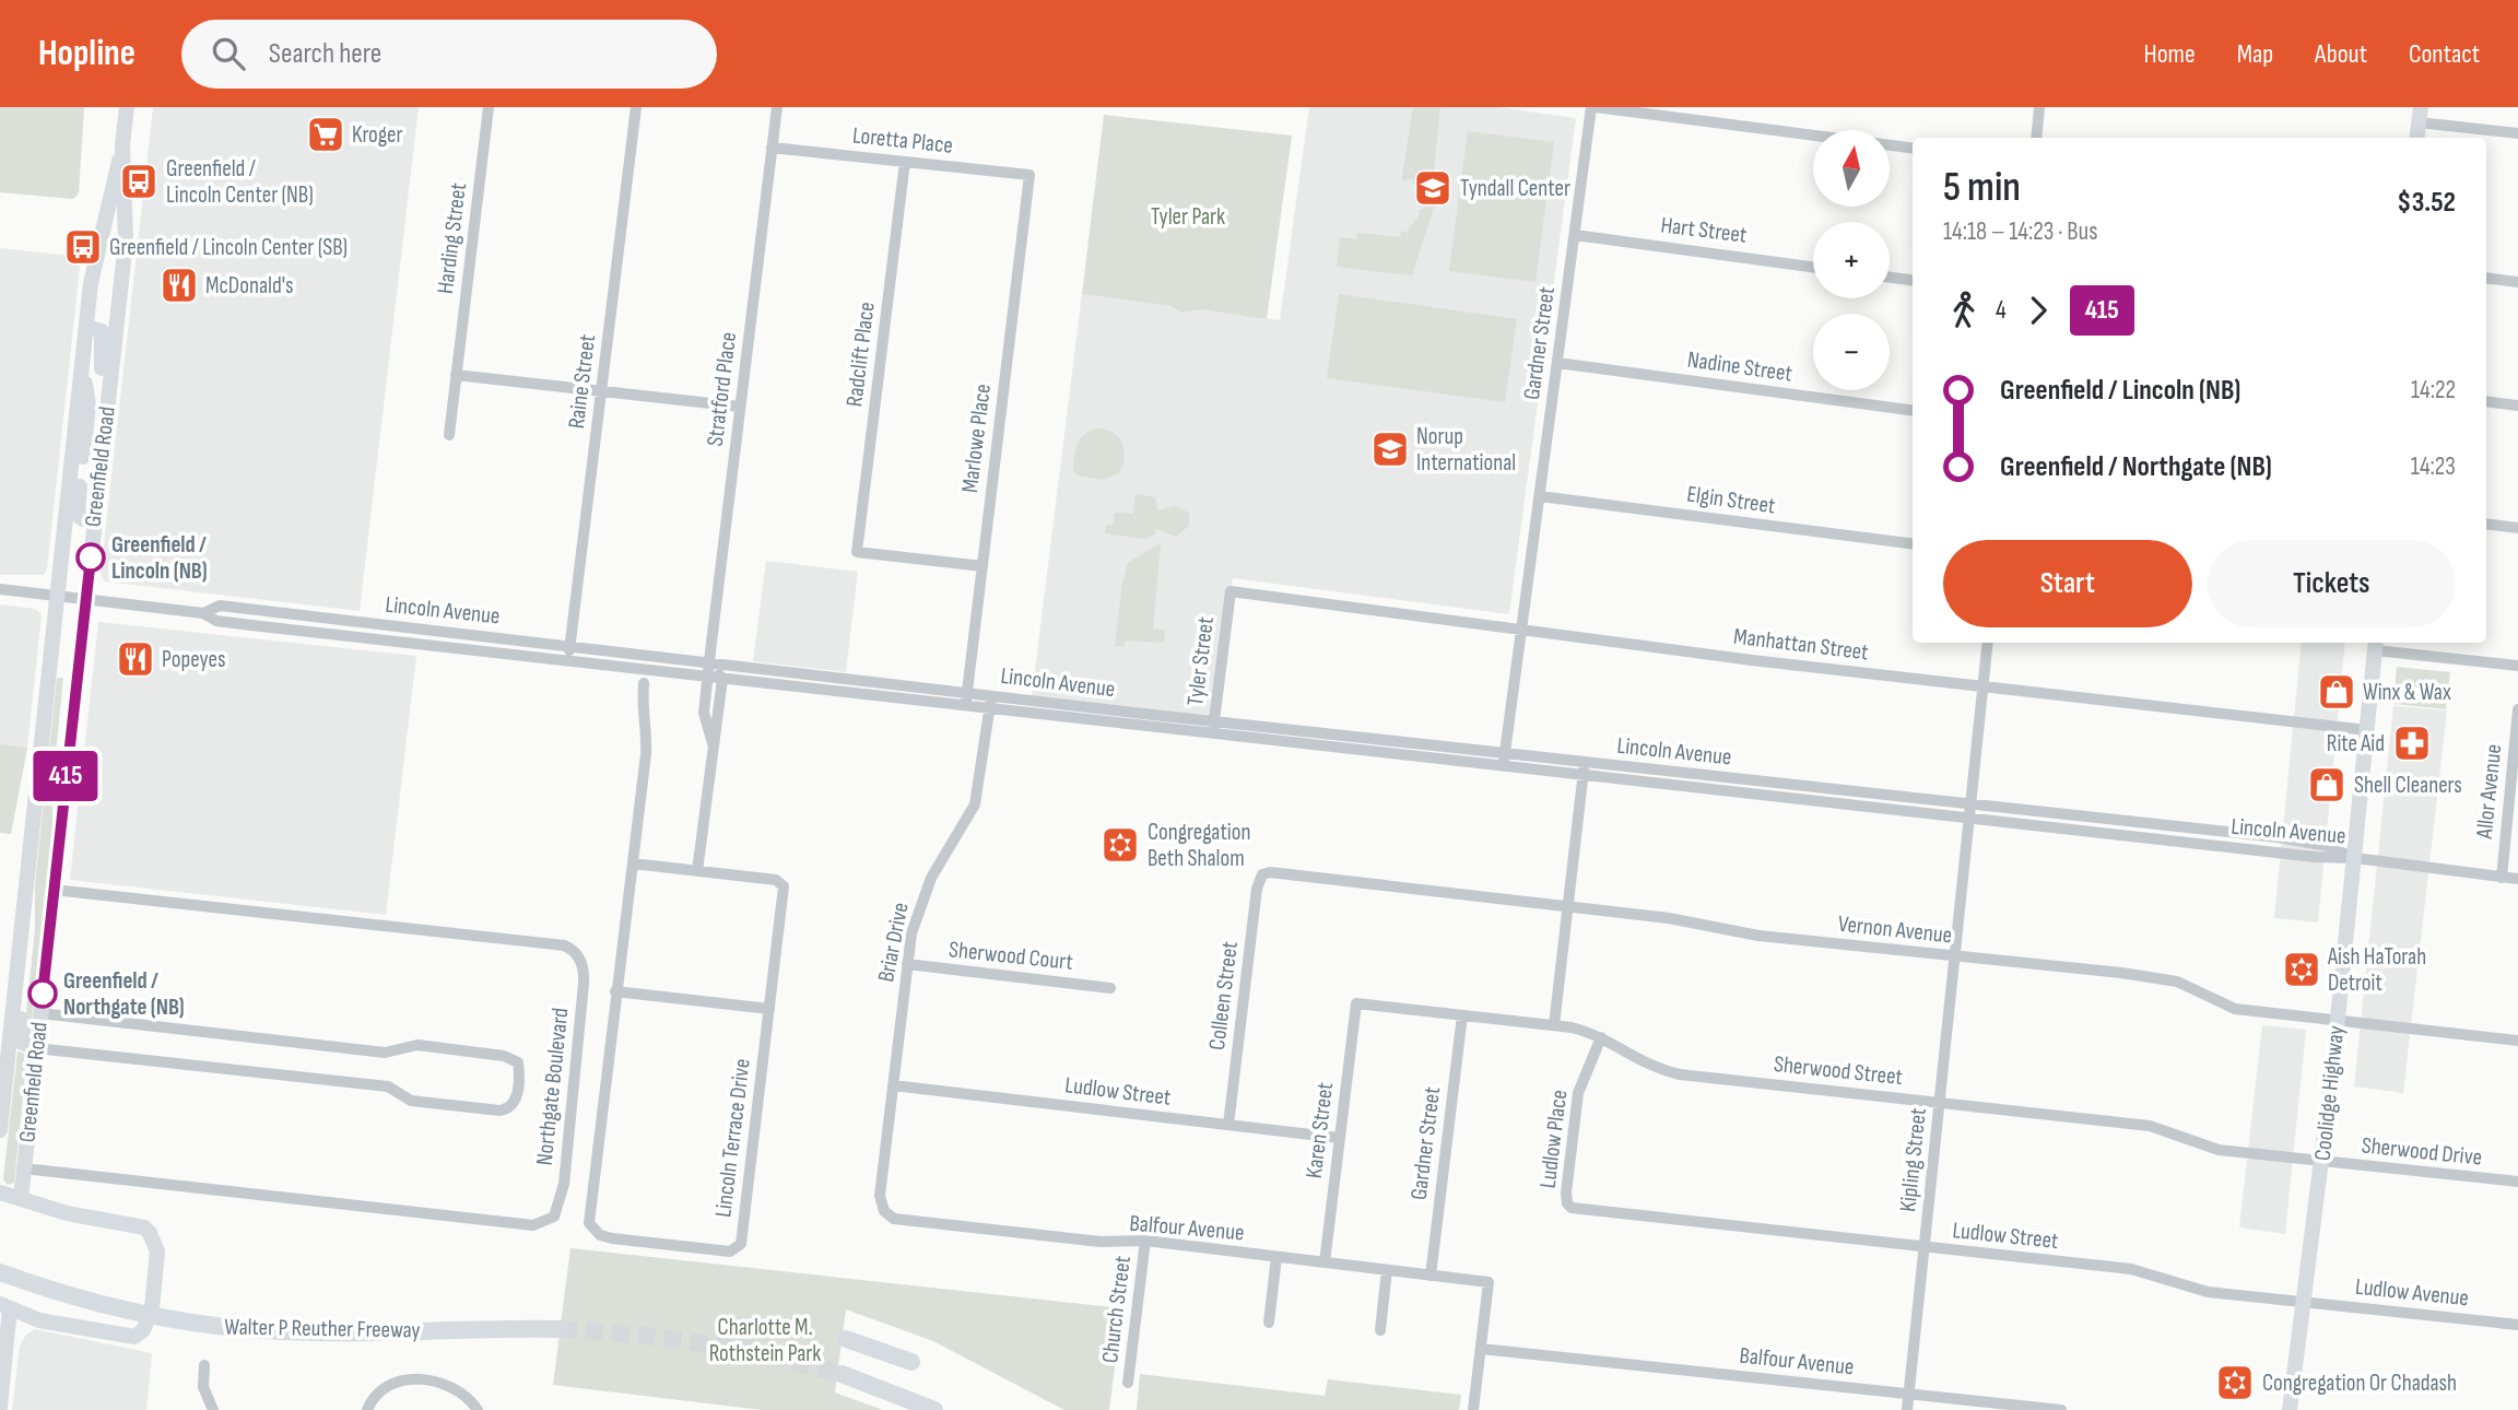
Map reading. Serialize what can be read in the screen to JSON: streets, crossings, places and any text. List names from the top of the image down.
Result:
{
  "streets": {
    "highway": ["Walter P Reuther Freeway"],
    "main road": ["Greenfield Road", "Coolidge Highway"],
    "street": [
      "Loretta Place",
      "Hart Street",
      "Harding Street",
      "Gardner Street",
      "Radclift Place",
      "Nadine Street",
      "Raine Street",
      "Stratford Place",
      "Marlowe Place",
      "Elgin Street",
      "Lincoln Avenue",
      "Manhattan Street",
      "Tyler Street",
      "Allor Avenue",
      "Vernon Avenue",
      "Briar Drive",
      "Sherwood Court",
      "Colleen Street",
      "Sherwood Street",
      "Northgate Boulevard",
      "Ludlow Street",
      "Karen Street",
      "Lincoln Terrace Drive",
      "Ludlow Place",
      "Sherwood Drive",
      "Kipling Street",
      "Balfour Avenue",
      "Ludlow Avenue",
      "Church Street"
    ]
  },
  "crossings": [
    ["Loretta Place", "Radclift Place"],
    ["Loretta Place", "Stratford Place"],
    ["Loretta Place", "Marlowe Place"],
    ["Hart Street", "Gardner Street"],
    ["Gardner Street", "Nadine Street"],
    ["Gardner Street", "Elgin Street"],
    ["Gardner Street", "Lincoln Avenue"],
    ["Gardner Street", "Manhattan Street"],
    ["Gardner Street", "Sherwood Street"],
    ["Gardner Street", "Balfour Avenue"],
    ["Radclift Place", "Marlowe Place"],
    ["Raine Street", "Lincoln Avenue"],
    ["Stratford Place", "Lincoln Avenue"],
    ["Marlowe Place", "Lincoln Avenue"],
    ["Greenfield Road", "Lincoln Avenue"],
    ["Greenfield Road", "Northgate Boulevard"],
    ["Lincoln Avenue", "Tyler Street"],
    ["Lincoln Avenue", "Briar Drive"],
    ["Lincoln Avenue", "Coolidge Highway"],
    ["Lincoln Avenue", "Kipling Street"],
    ["Manhattan Street", "Tyler Street"],
    ["Manhattan Street", "Coolidge Highway"],
    ["Manhattan Street", "Kipling Street"],
    ["Vernon Avenue", "Colleen Street"],
    ["Vernon Avenue", "Coolidge Highway"],
    ["Vernon Avenue", "Kipling Street"],
    ["Briar Drive", "Sherwood Court"],
    ["Briar Drive", "Ludlow Street"],
    ["Briar Drive", "Balfour Avenue"],
    ["Colleen Street", "Ludlow Street"],
    ["Sherwood Street", "Coolidge Highway"],
    ["Sherwood Street", "Karen Street"],
    ["Sherwood Street", "Ludlow Place"],
    ["Sherwood Street", "Sherwood Drive"],
    ["Sherwood Street", "Kipling Street"],
    ["Ludlow Street", "Coolidge Highway"],
    ["Ludlow Street", "Karen Street"],
    ["Ludlow Street", "Ludlow Place"],
    ["Ludlow Street", "Kipling Street"],
    ["Ludlow Street", "Ludlow Avenue"],
    ["Coolidge Highway", "Sherwood Drive"],
    ["Coolidge Highway", "Ludlow Avenue"],
    ["Karen Street", "Balfour Avenue"],
    ["Kipling Street", "Balfour Avenue"],
    ["Balfour Avenue", "Church Street"]
  ],
  "parks": ["Tyler Park", "Charlotte M. Rothstein Park"],
  "places": {
    "supermarket": ["Kroger"],
    "bus stop": ["Greenfield / Lincoln Center (NB)", "Greenfield / Lincoln Center (SB)"],
    "school or university": ["Tyndall Center", "Norup International"],
    "restaurant": ["McDonald's", "Popeyes"],
    "other": ["Greenfield / Lincoln (NB)", "Greenfield / Northgate (NB)"],
    "shop": ["Winx & Wax", "Shell Cleaners"],
    "pharmacy": ["Rite Aid"],
    "synagogue": ["Congregation Beth Shalom", "Aish HaTorah Detroit", "Congregation Or Chadash"]
  },
  "lines": ["bus line 415"],
  "north": "top",
  "page": {
    "header": "Hopline",
    "search": "Search here",
    "nav": [
      "Home",
      "Map",
      "About",
      "Contact"
    ],
    "on_map": "415",
    "map_buttons": ["+", "−"],
    "heading": ["5 min", "14:18 – 14:23 · Bus", "$3.52"],
    "legs": ["4", "415"],
    "list": [
      {
        "name": "Greenfield / Lincoln (NB)",
        "value": "14:22"
      },
      {
        "name": "Greenfield / Northgate (NB)",
        "value": "14:23"
      }
    ],
    "buttons": ["Start", "Tickets"]
  }
}
